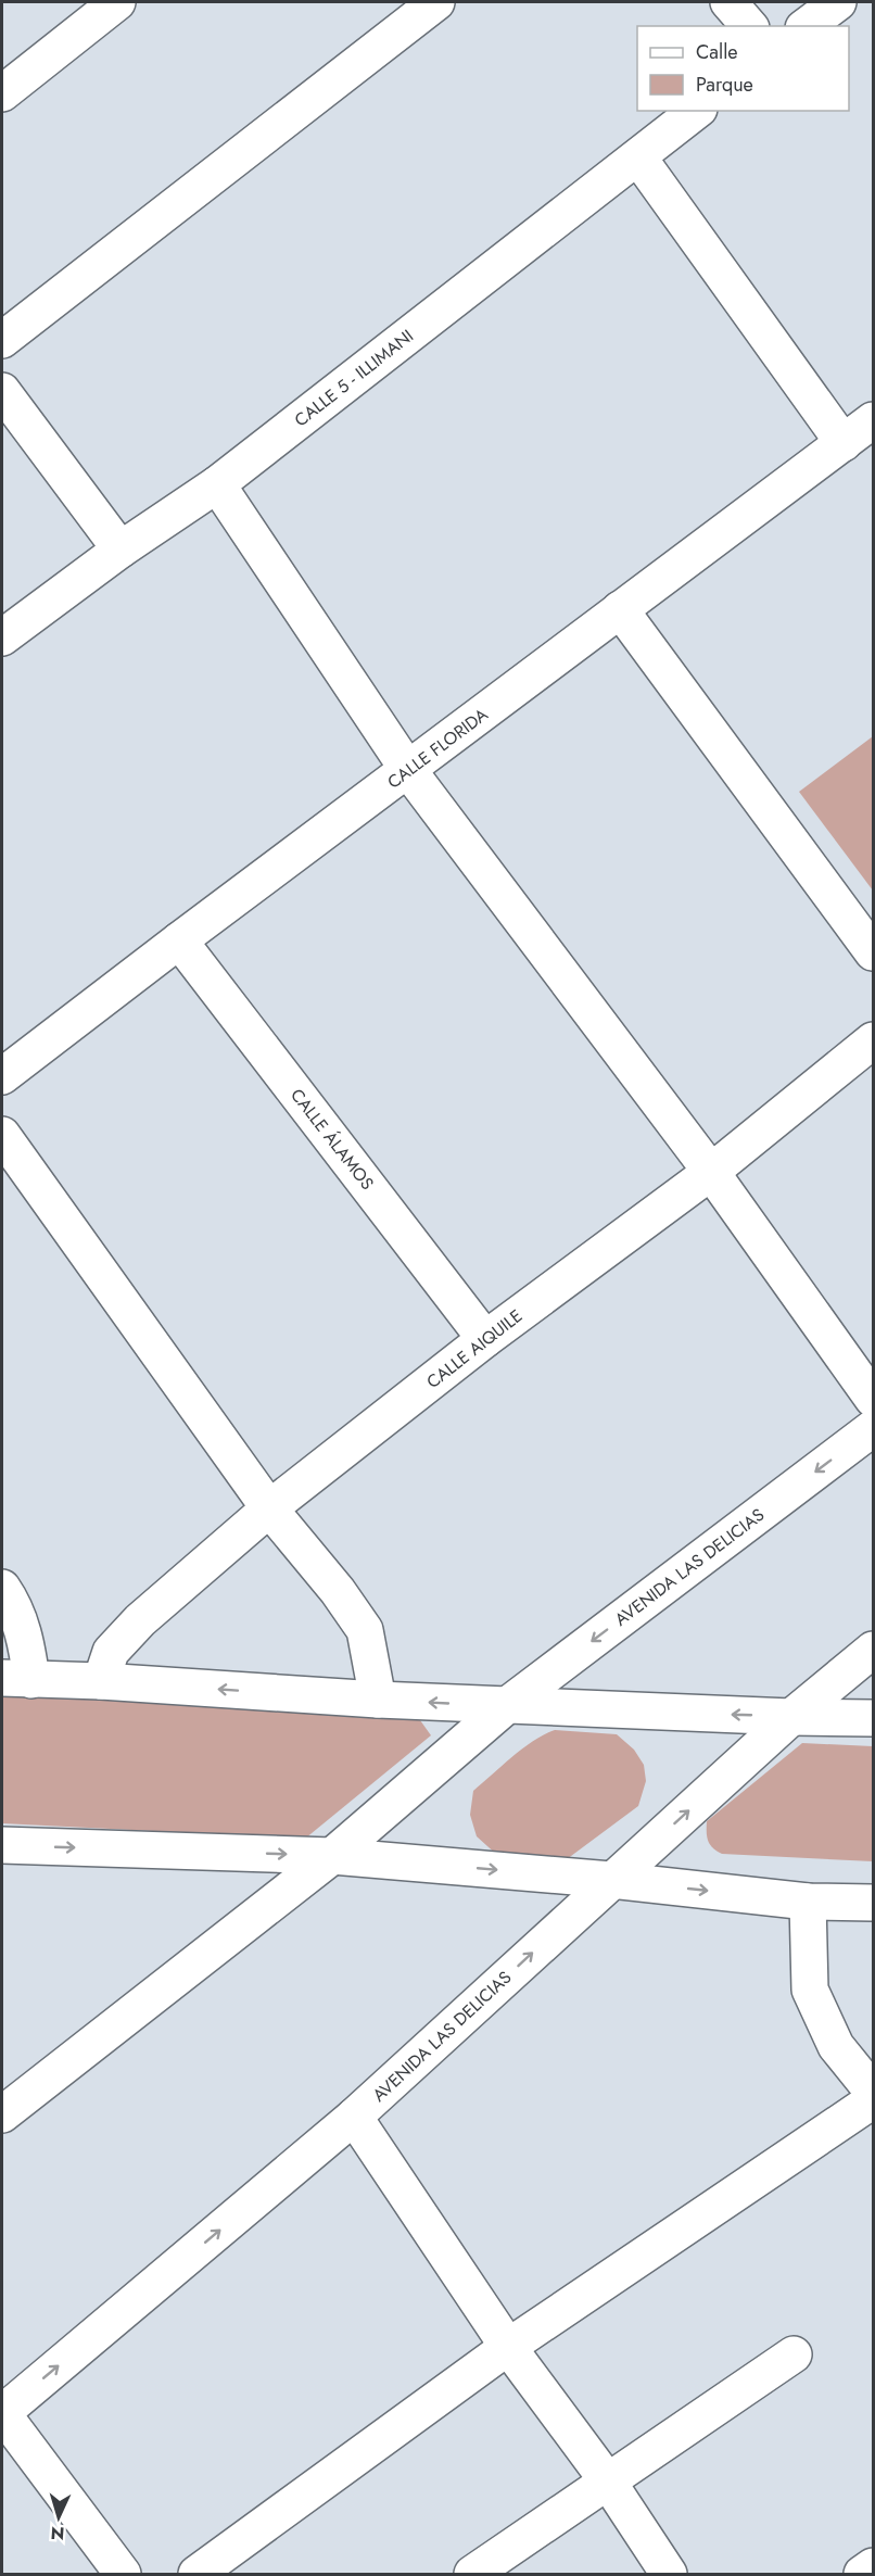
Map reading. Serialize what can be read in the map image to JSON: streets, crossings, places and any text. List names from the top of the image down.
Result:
{
  "streets": {
    "street": [
      "CALLE 5 - ILLIMANI",
      "CALLE FLORIDA",
      "CALLE ÁLAMOS",
      "CALLE AIQUILE",
      "AVENIDA LAS DELICIAS"
    ]
  },
  "crossings": [
    ["CALLE FLORIDA", "CALLE ÁLAMOS"],
    ["CALLE ÁLAMOS", "CALLE AIQUILE"]
  ],
  "legend": ["Calle", "Parque"],
  "north": "bottom"
}
